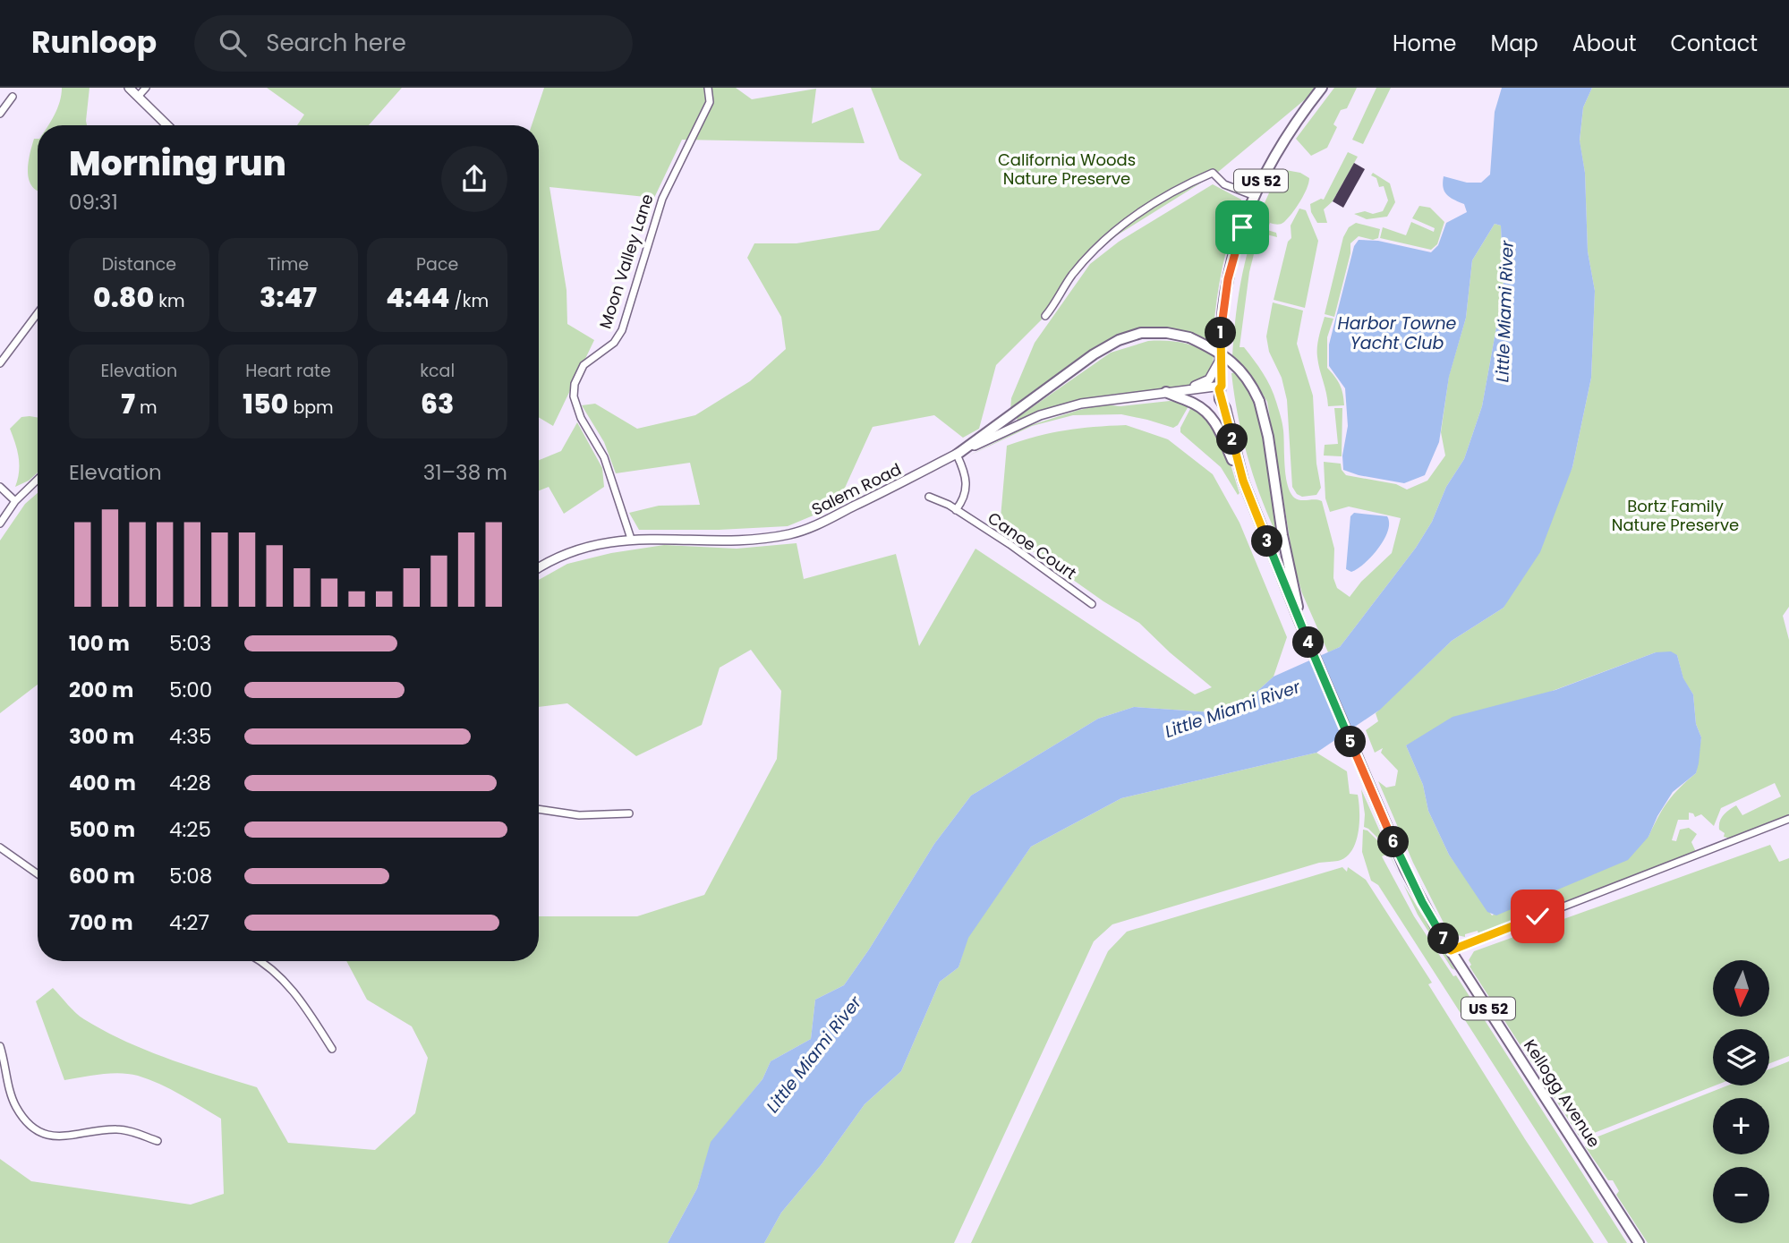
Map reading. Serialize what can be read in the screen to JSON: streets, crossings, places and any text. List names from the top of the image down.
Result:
{
  "streets": {
    "main road": ["US 52", "Kellogg Avenue"],
    "street": ["Moon Valley Lane", "Salem Road", "Canoe Court"]
  },
  "crossings": [
    ["Moon Valley Lane", "Salem Road"],
    ["Salem Road", "Kellogg Avenue"]
  ],
  "water": ["Little Miami River", "Harbor Towne Yacht Club"],
  "parks": ["California Woods Nature Preserve", "Bortz Family Nature Preserve"],
  "north": "bottom",
  "page": {
    "header": "Runloop",
    "search": "Search here",
    "nav": [
      "Home",
      "Map",
      "About",
      "Contact"
    ],
    "heading": ["Morning run", "09:31"],
    "stats": [
      ["Distance", "0.80 km"],
      ["Time", "3:47"],
      ["Pace", "4:44 /km"],
      ["Elevation", "7 m"],
      ["Heart rate", "150 bpm"],
      ["kcal", "63"]
    ],
    "pins": [
      "1",
      "2",
      "3",
      "4",
      "5",
      "6",
      "7"
    ],
    "chart": ["Elevation", "31–38 m"],
    "list": [
      {
        "name": "100 m",
        "note": "5:03"
      },
      {
        "name": "200 m",
        "note": "5:00"
      },
      {
        "name": "300 m",
        "note": "4:35"
      },
      {
        "name": "400 m",
        "note": "4:28"
      },
      {
        "name": "500 m",
        "note": "4:25"
      },
      {
        "name": "600 m",
        "note": "5:08"
      },
      {
        "name": "700 m",
        "note": "4:27"
      }
    ],
    "map_buttons": ["+", "−"]
  }
}
